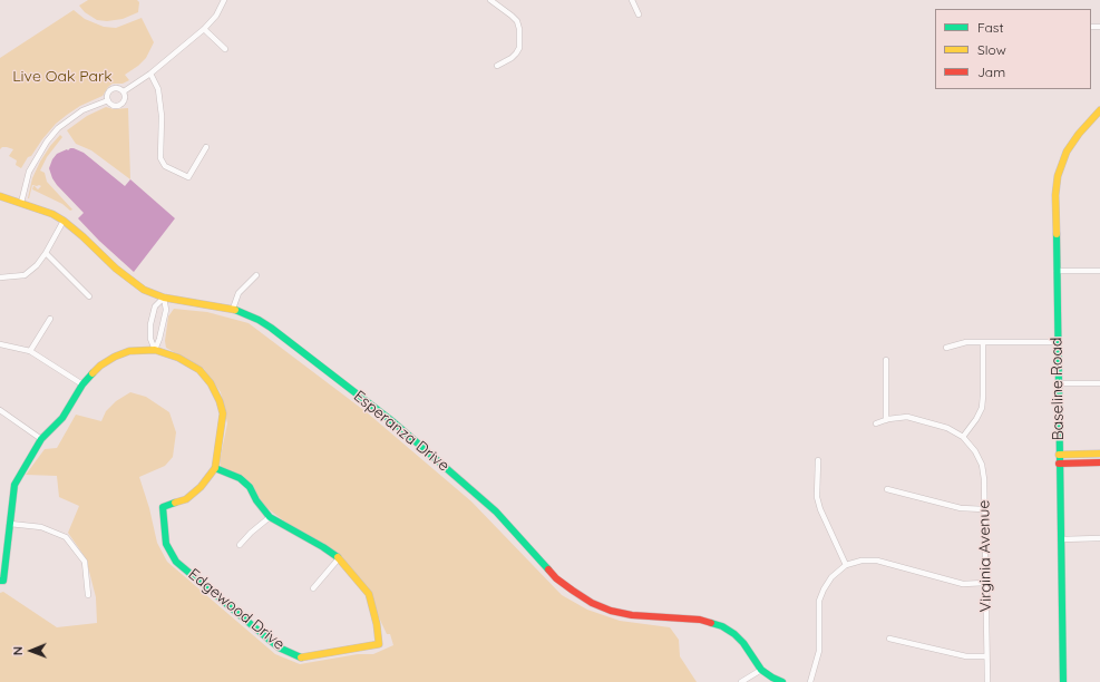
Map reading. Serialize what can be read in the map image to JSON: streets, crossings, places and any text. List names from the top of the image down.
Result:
{
  "streets": {
    "main road": ["Baseline Road", "Esperanza Drive", "Edgewood Drive"],
    "street": ["Virginia Avenue"]
  },
  "parks": ["Live Oak Park"],
  "legend": ["Fast", "Slow", "Jam"],
  "north": "left"
}
